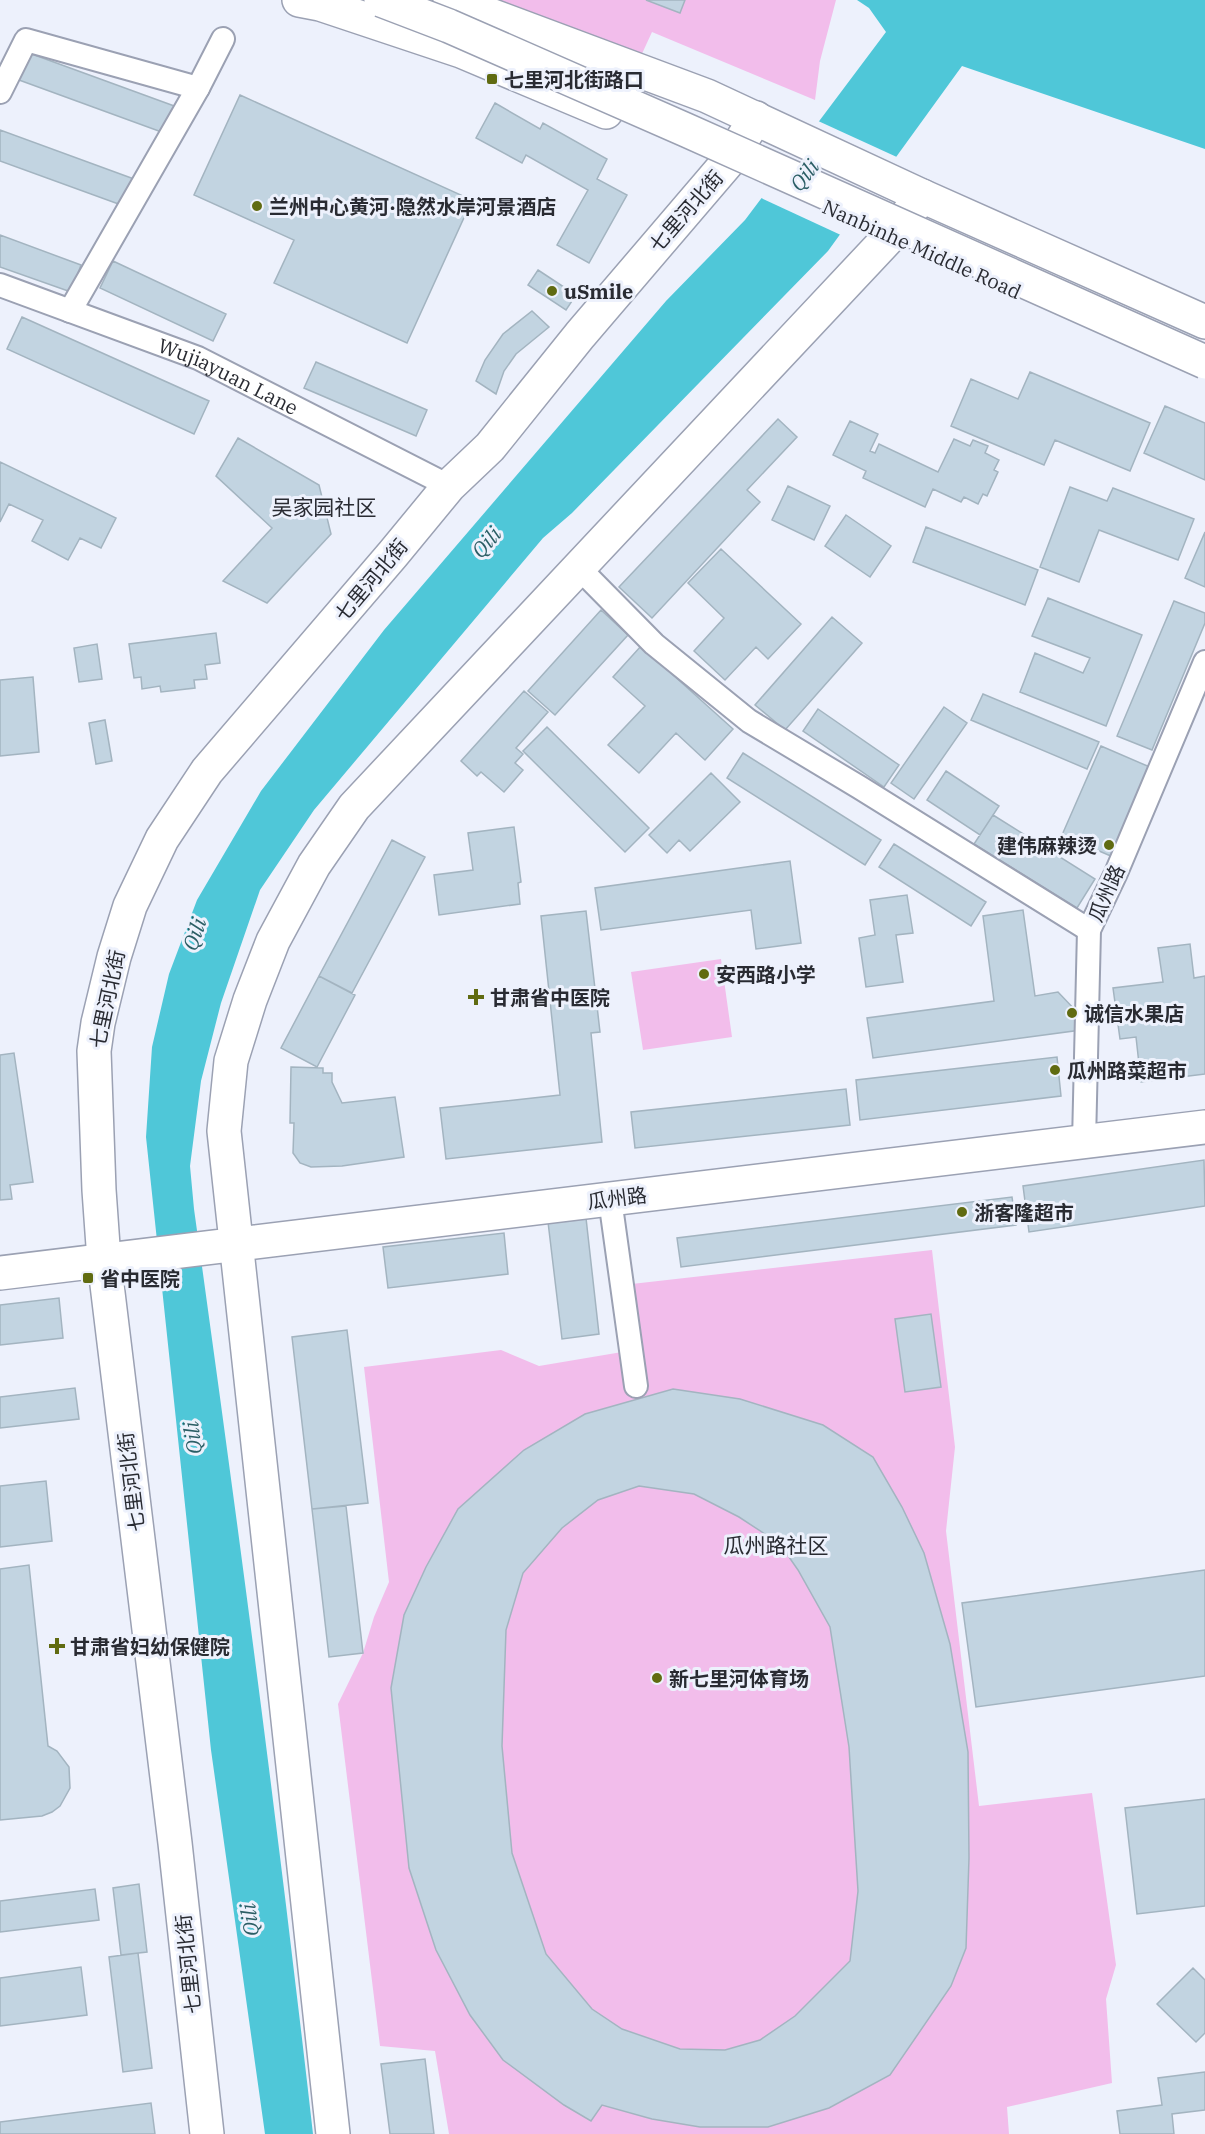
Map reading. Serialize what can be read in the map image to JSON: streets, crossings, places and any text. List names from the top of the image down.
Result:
{
  "streets": {
    "main road": ["七里河北街", "Nanbinhe Middle Road", "瓜州路"],
    "street": ["Wujiayuan Lane"]
  },
  "crossings": [
    ["七里河北街", "Nanbinhe Middle Road"],
    ["七里河北街", "Wujiayuan Lane"],
    ["七里河北街", "瓜州路"]
  ],
  "districts": ["吴家园社区", "瓜州路社区"],
  "water": ["Qili"],
  "places": {
    "transit": ["七里河北街路口", "省中医院"],
    "other": [
      "兰州中心黄河·隐然水岸河景酒店",
      "uSmile",
      "建伟麻辣烫",
      "安西路小学",
      "诚信水果店",
      "瓜州路菜超市",
      "浙客隆超市",
      "新七里河体育场"
    ],
    "health": ["甘肃省中医院", "甘肃省妇幼保健院"]
  }
}
